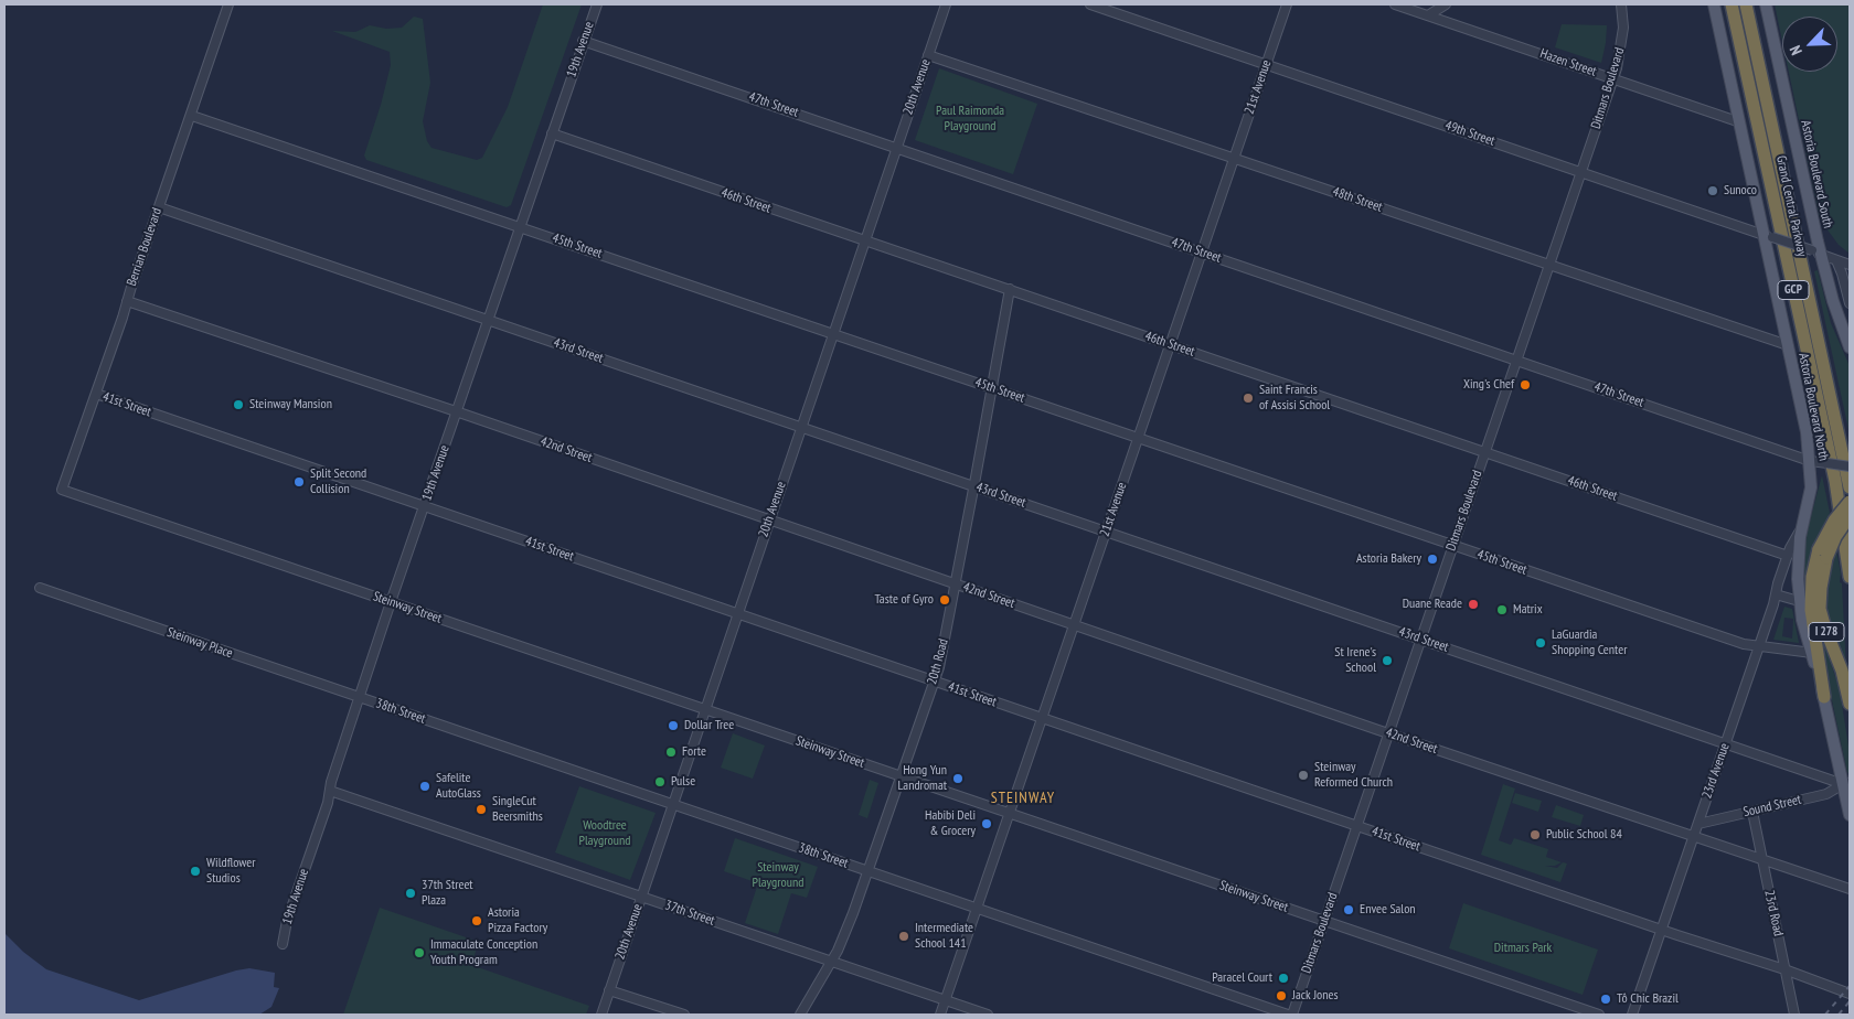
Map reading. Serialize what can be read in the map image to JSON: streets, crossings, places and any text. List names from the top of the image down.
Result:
{
  "streets": {
    "highway": ["Grand Central Parkway", "GCP", "I 278"],
    "main road": ["Astoria Boulevard South", "Astoria Boulevard North"],
    "street": [
      "19th Avenue",
      "Hazen Street",
      "20th Avenue",
      "21st Avenue",
      "Ditmars Boulevard",
      "47th Street",
      "49th Street",
      "48th Street",
      "46th Street",
      "45th Street",
      "Berrian Boulevard",
      "43rd Street",
      "41st Street",
      "42nd Street",
      "Steinway Street",
      "Steinway Place",
      "20th Road",
      "38th Street",
      "23rd Avenue",
      "Sound Street",
      "37th Street",
      "23rd Road"
    ]
  },
  "crossings": [
    ["19th Avenue", "47th Street"],
    ["19th Avenue", "46th Street"],
    ["19th Avenue", "45th Street"],
    ["19th Avenue", "43rd Street"],
    ["19th Avenue", "41st Street"],
    ["19th Avenue", "42nd Street"],
    ["19th Avenue", "Steinway Street"],
    ["19th Avenue", "Steinway Place"],
    ["19th Avenue", "38th Street"],
    ["19th Avenue", "37th Street"],
    ["Hazen Street", "Ditmars Boulevard"],
    ["Hazen Street", "Astoria Boulevard North"],
    ["20th Avenue", "47th Street"],
    ["20th Avenue", "48th Street"],
    ["20th Avenue", "46th Street"],
    ["20th Avenue", "45th Street"],
    ["20th Avenue", "43rd Street"],
    ["20th Avenue", "41st Street"],
    ["20th Avenue", "42nd Street"],
    ["20th Avenue", "Steinway Street"],
    ["20th Avenue", "38th Street"],
    ["20th Avenue", "37th Street"],
    ["21st Avenue", "47th Street"],
    ["21st Avenue", "49th Street"],
    ["21st Avenue", "48th Street"],
    ["21st Avenue", "46th Street"],
    ["21st Avenue", "45th Street"],
    ["21st Avenue", "43rd Street"],
    ["21st Avenue", "41st Street"],
    ["21st Avenue", "42nd Street"],
    ["21st Avenue", "Steinway Street"],
    ["21st Avenue", "38th Street"],
    ["21st Avenue", "37th Street"],
    ["Ditmars Boulevard", "47th Street"],
    ["Ditmars Boulevard", "49th Street"],
    ["Ditmars Boulevard", "48th Street"],
    ["Ditmars Boulevard", "46th Street"],
    ["Ditmars Boulevard", "45th Street"],
    ["Ditmars Boulevard", "43rd Street"],
    ["Ditmars Boulevard", "41st Street"],
    ["Ditmars Boulevard", "42nd Street"],
    ["Ditmars Boulevard", "Steinway Street"],
    ["47th Street", "Astoria Boulevard North"],
    ["49th Street", "Astoria Boulevard South"],
    ["49th Street", "Astoria Boulevard North"],
    ["48th Street", "Astoria Boulevard North"],
    ["46th Street", "20th Road"],
    ["46th Street", "23rd Avenue"],
    ["45th Street", "Berrian Boulevard"],
    ["45th Street", "Astoria Boulevard North"],
    ["45th Street", "20th Road"],
    ["45th Street", "23rd Avenue"],
    ["Berrian Boulevard", "43rd Street"],
    ["Berrian Boulevard", "41st Street"],
    ["Berrian Boulevard", "42nd Street"],
    ["Berrian Boulevard", "Steinway Street"],
    ["43rd Street", "Astoria Boulevard North"],
    ["43rd Street", "20th Road"],
    ["43rd Street", "23rd Avenue"],
    ["43rd Street", "Sound Street"],
    ["41st Street", "20th Road"],
    ["41st Street", "23rd Avenue"],
    ["41st Street", "23rd Road"],
    ["Astoria Boulevard North", "23rd Avenue"],
    ["Astoria Boulevard North", "Sound Street"],
    ["42nd Street", "20th Road"],
    ["42nd Street", "23rd Avenue"],
    ["42nd Street", "23rd Road"],
    ["Steinway Street", "20th Road"],
    ["Steinway Place", "38th Street"],
    ["20th Road", "38th Street"],
    ["20th Road", "37th Street"],
    ["23rd Avenue", "Sound Street"],
    ["Sound Street", "23rd Road"]
  ],
  "districts": ["STEINWAY"],
  "parks": [
    "Paul Raimonda Playground",
    "Woodtree Playground",
    "Steinway Playground",
    "Ditmars Park"
  ],
  "places": [
    "Sunoco",
    "Xing's Chef",
    "Saint Francis of Assisi School",
    "Steinway Mansion",
    "Split Second Collision",
    "Astoria Bakery",
    "Taste of Gyro",
    "Duane Reade",
    "Matrix",
    "LaGuardia Shopping Center",
    "St Irene's School",
    "Dollar Tree",
    "Forte",
    "Steinway Reformed Church",
    "Hong Yun Landromat",
    "Pulse",
    "Safelite AutoGlass",
    "SingleCut Beersmiths",
    "Habibi Deli & Grocery",
    "Public School 84",
    "Wildflower Studios",
    "37th Street Plaza",
    "Envee Salon",
    "Astoria Pizza Factory",
    "Intermediate School 141",
    "Immaculate Conception Youth Program",
    "Paracel Court",
    "Jack Jones",
    "Tô Chic Brazil"
  ],
  "north": "bottom left"
}
